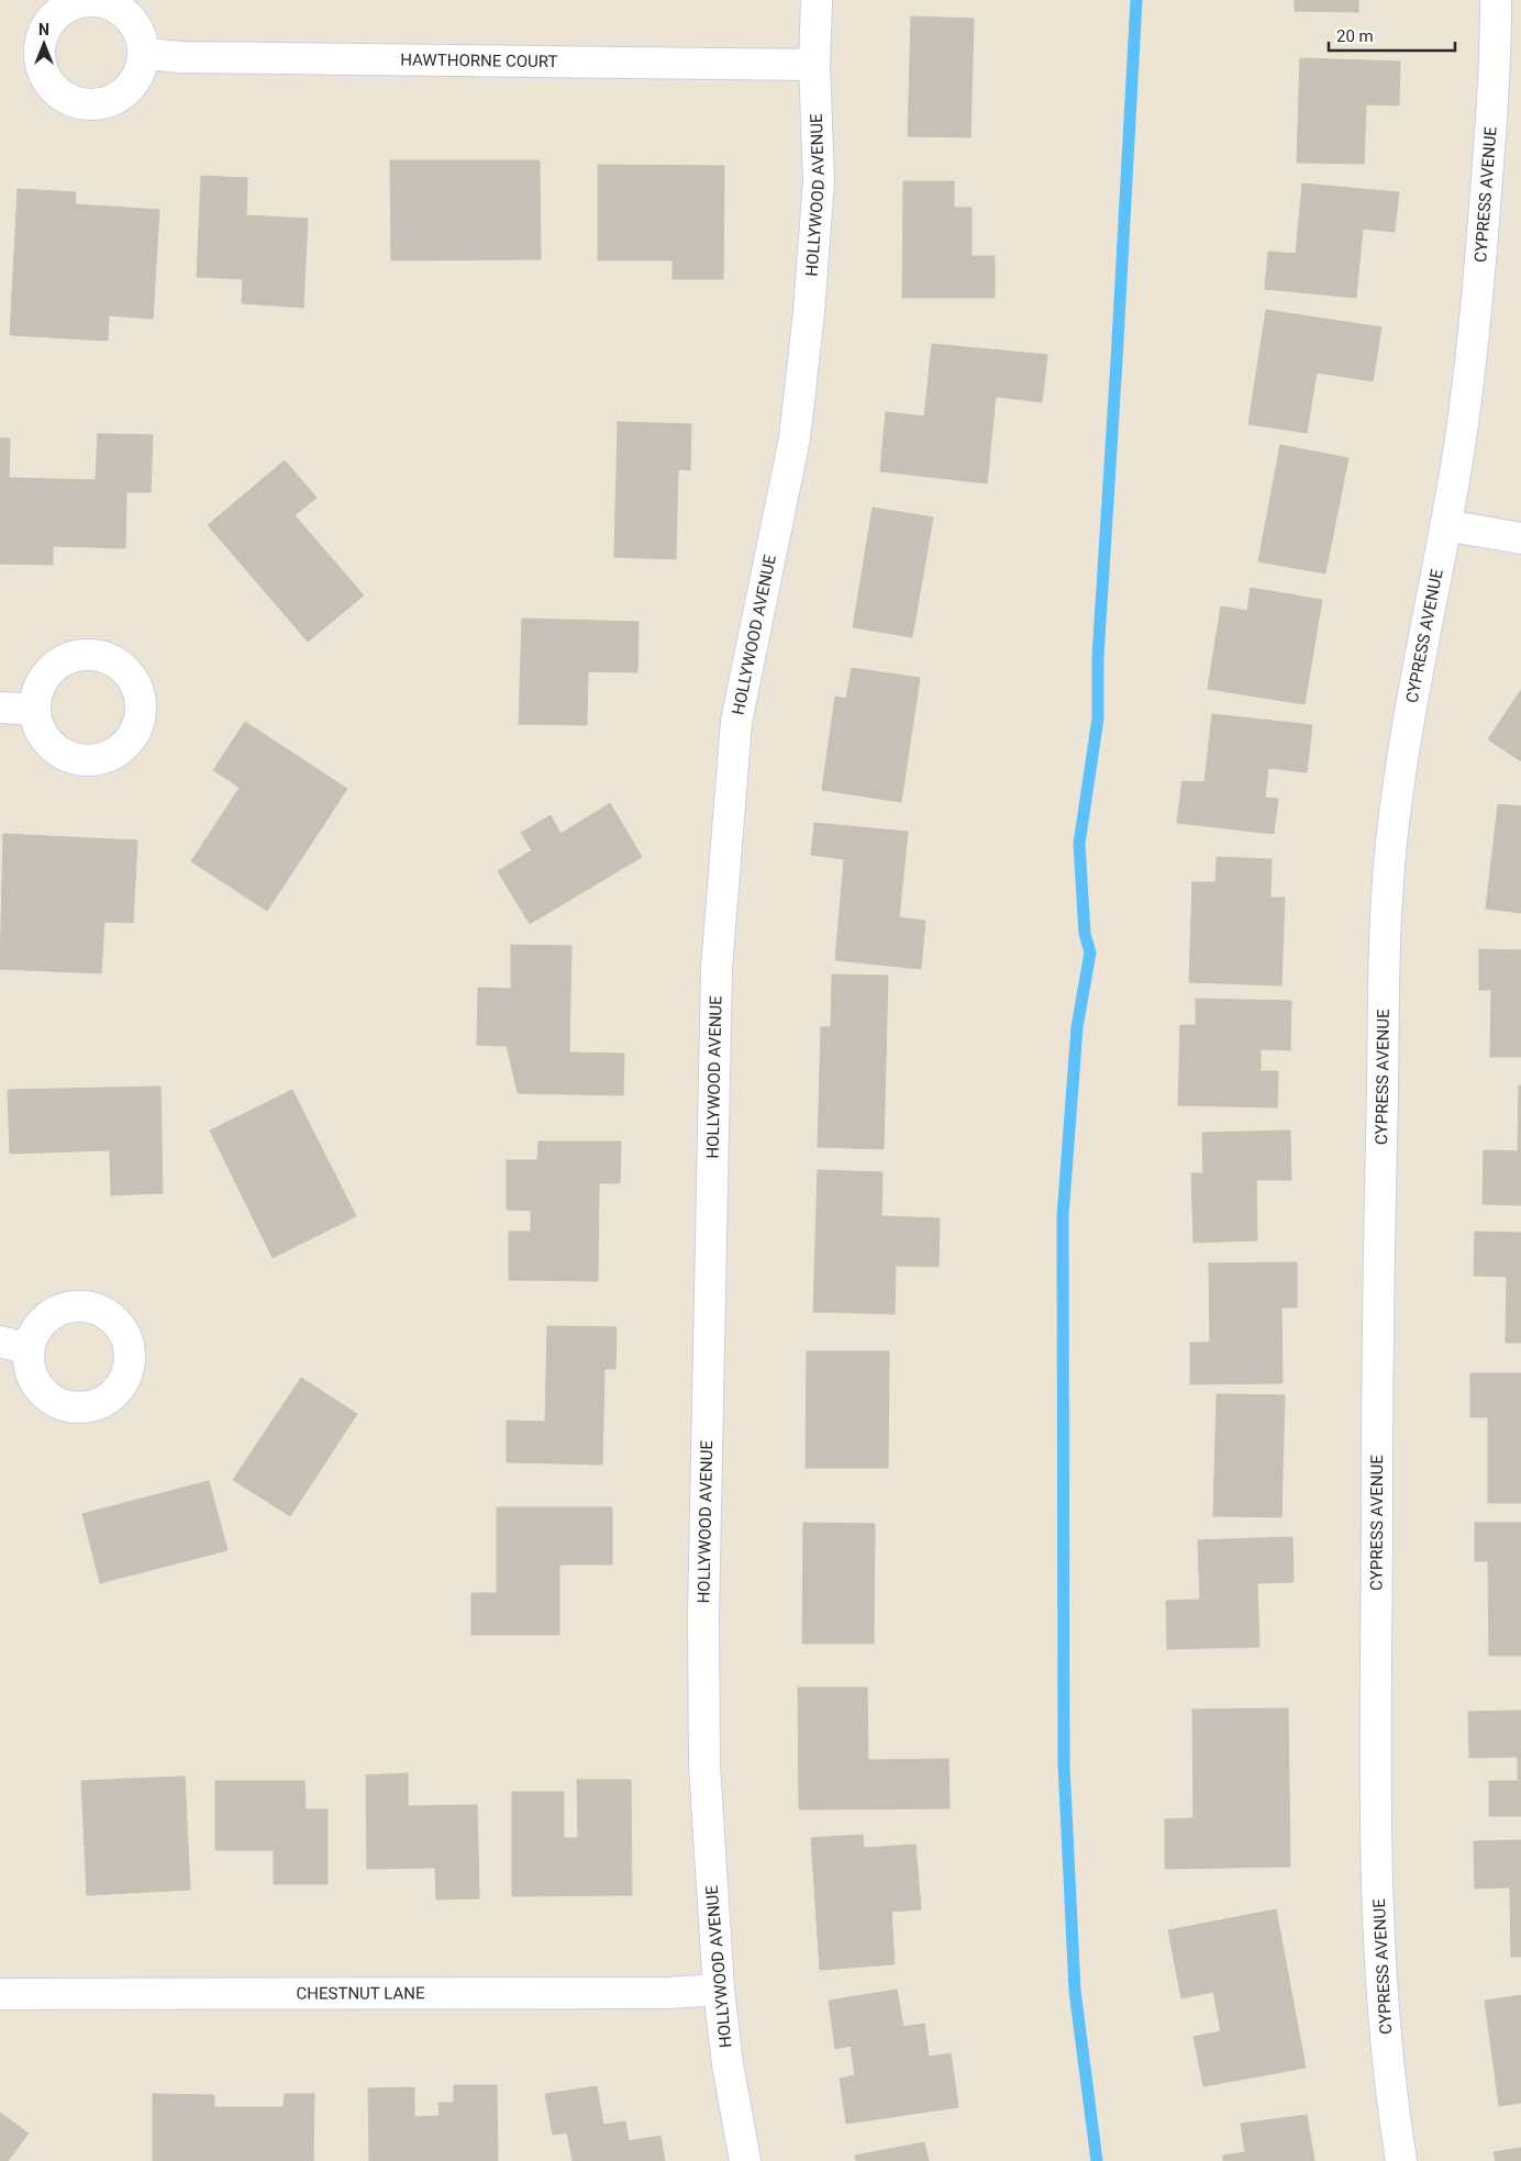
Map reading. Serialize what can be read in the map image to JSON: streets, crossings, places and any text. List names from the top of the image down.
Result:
{
  "streets": {
    "street": [
      "HAWTHORNE COURT",
      "CYPRESS AVENUE",
      "HOLLYWOOD AVENUE",
      "CHESTNUT LANE"
    ]
  },
  "crossings": [
    ["HAWTHORNE COURT", "HOLLYWOOD AVENUE"],
    ["HOLLYWOOD AVENUE", "CHESTNUT LANE"]
  ],
  "scale_bar": "20 m",
  "north": "top"
}
